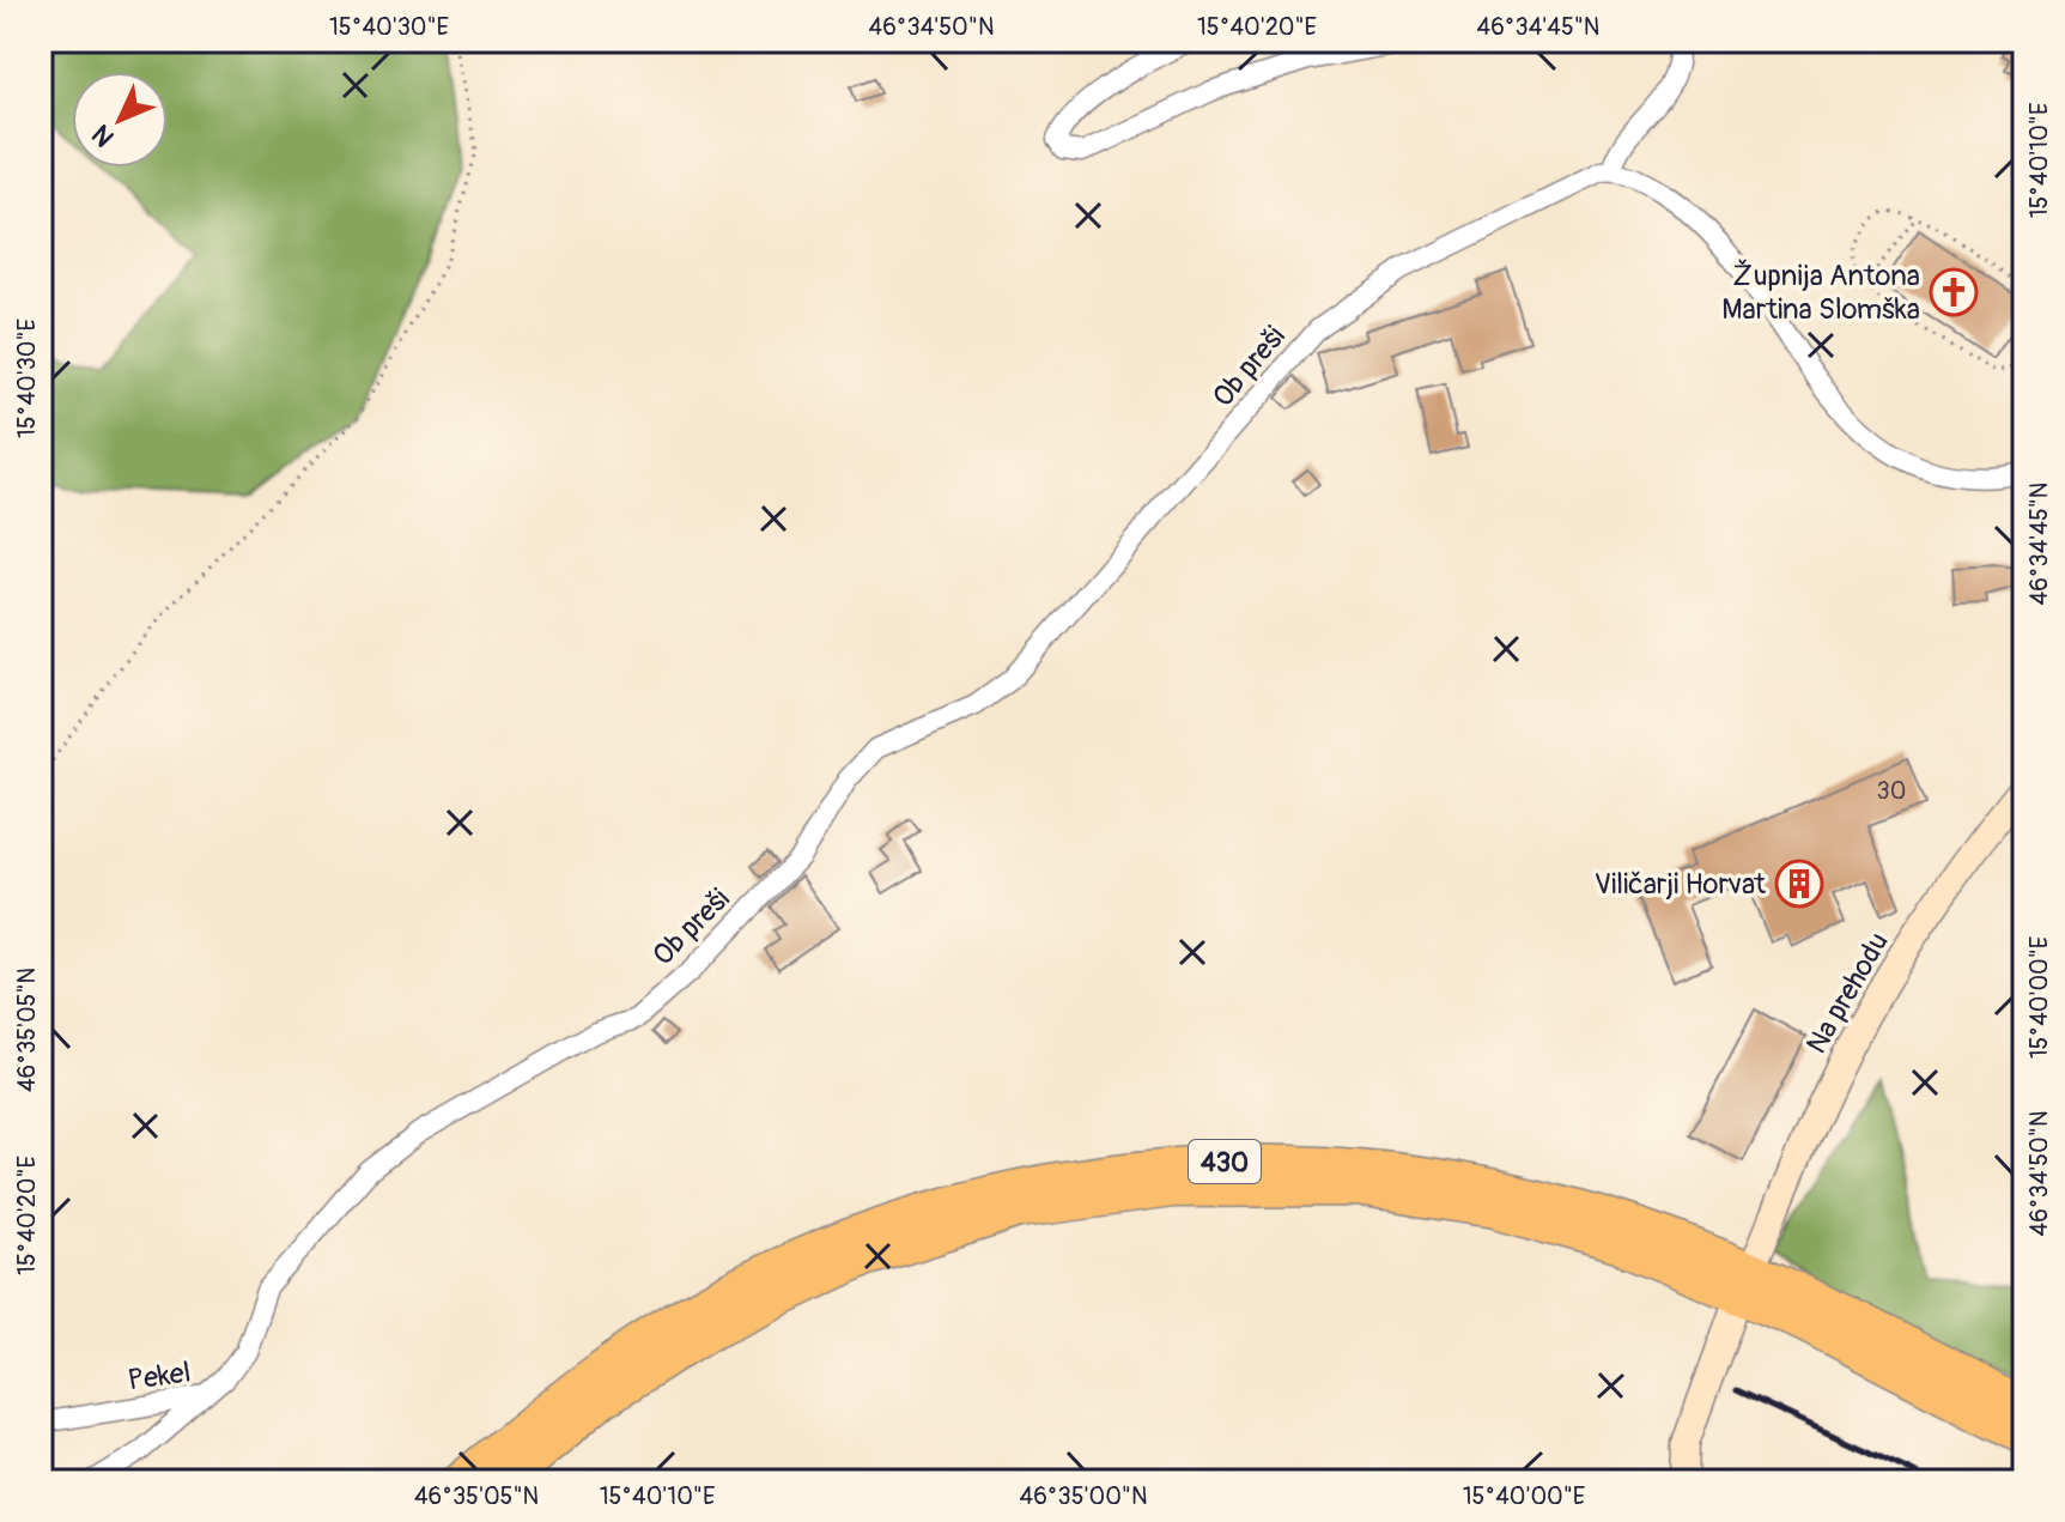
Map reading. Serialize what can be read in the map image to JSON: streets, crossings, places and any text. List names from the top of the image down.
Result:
{
  "streets": {
    "highway": ["430"],
    "street": ["Ob preši", "Na prehodu", "Pekel"]
  },
  "crossings": [
    ["Ob preši", "Pekel"]
  ],
  "places": {
    "church": ["Župnija Antona Martina Slomška"],
    "building": ["Viličarji Horvat"]
  },
  "house_numbers": ["30"],
  "north": "bottom left",
  "coordinates": [
    "15°40'30\"E",
    "46°34'50\"N",
    "15°40'20\"E",
    "46°34'45\"N",
    "15°40'10\"E",
    "15°40'00\"E",
    "46°35'05\"N",
    "46°35'00\"N"
  ]
}
